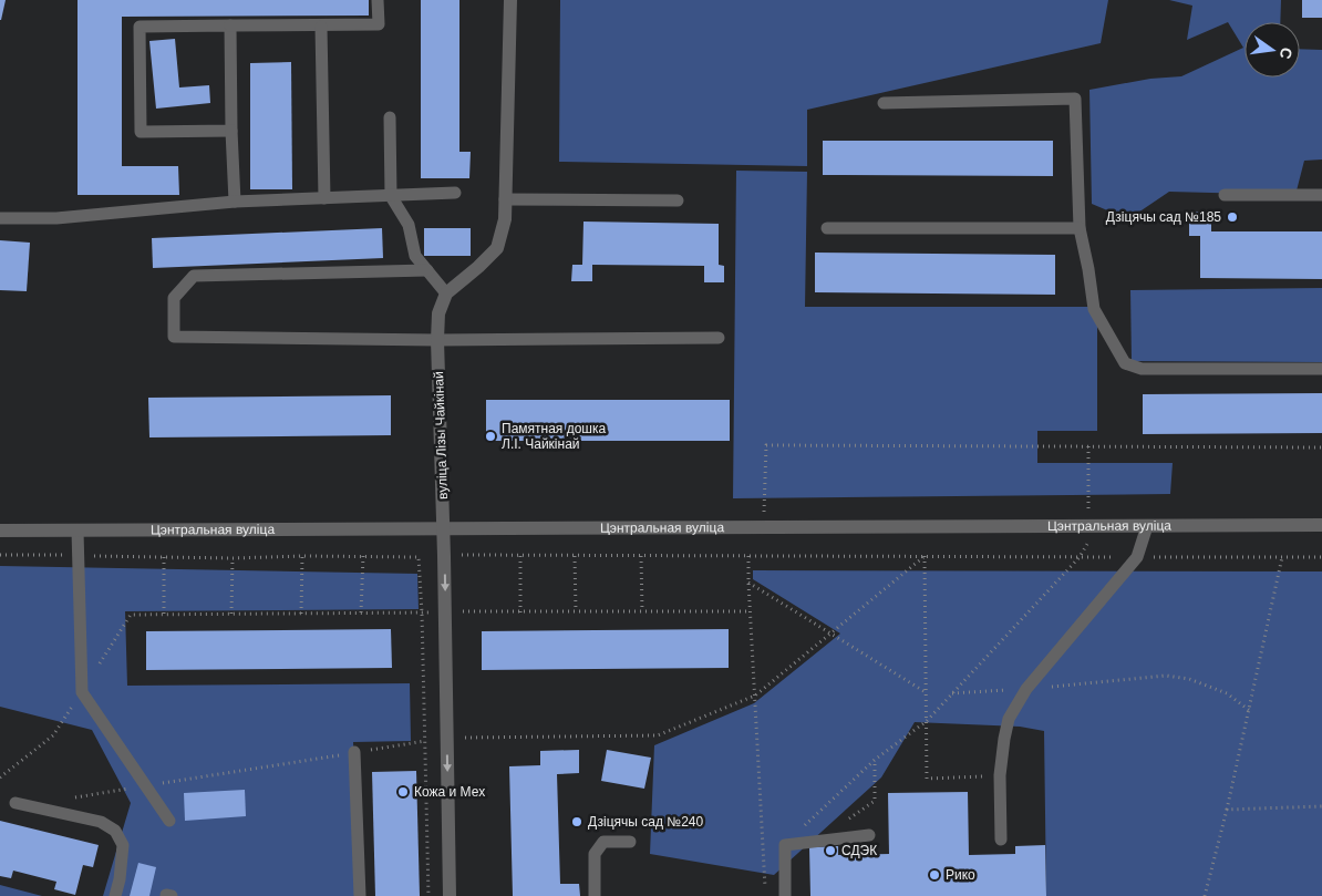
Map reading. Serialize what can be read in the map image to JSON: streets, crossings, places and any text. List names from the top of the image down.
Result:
{
  "streets": {
    "street": ["вуліца Лізы Чайкінай", "Цэнтральная вуліца"]
  },
  "crossings": [
    ["вуліца Лізы Чайкінай", "Цэнтральная вуліца"]
  ],
  "one_way": ["вуліца Лізы Чайкінай"],
  "places": [
    "Дзіцячы сад №185",
    "Памятная дошка Л.І. Чайкінай",
    "Кожа и Мех",
    "Дзіцячы сад №240",
    "СДЭК",
    "Рико"
  ],
  "north": "right"
}
